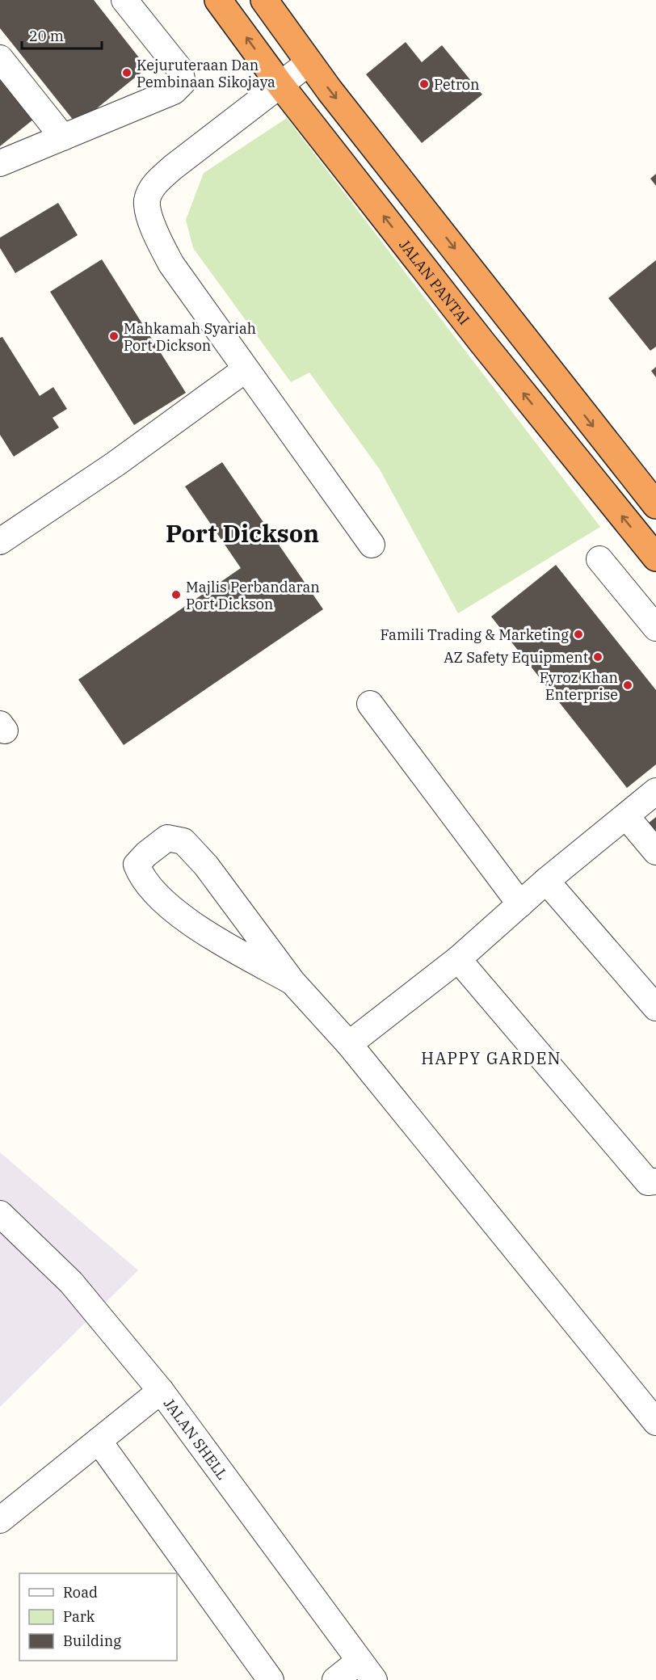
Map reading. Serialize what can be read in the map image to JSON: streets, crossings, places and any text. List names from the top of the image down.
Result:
{
  "streets": {
    "highway": ["JALAN PANTAI"],
    "street": ["JALAN SHELL"]
  },
  "districts": ["Port Dickson", "HAPPY GARDEN"],
  "places": [
    "Kejuruteraan Dan Pembinaan Sikojaya",
    "Petron",
    "Mahkamah Syariah Port Dickson",
    "Majlis Perbandaran Port Dickson",
    "Famili Trading & Marketing",
    "AZ Safety Equipment",
    "Fyroz Khan Enterprise"
  ],
  "legend": ["Road", "Park", "Building"],
  "scale_bar": "20 m"
}
